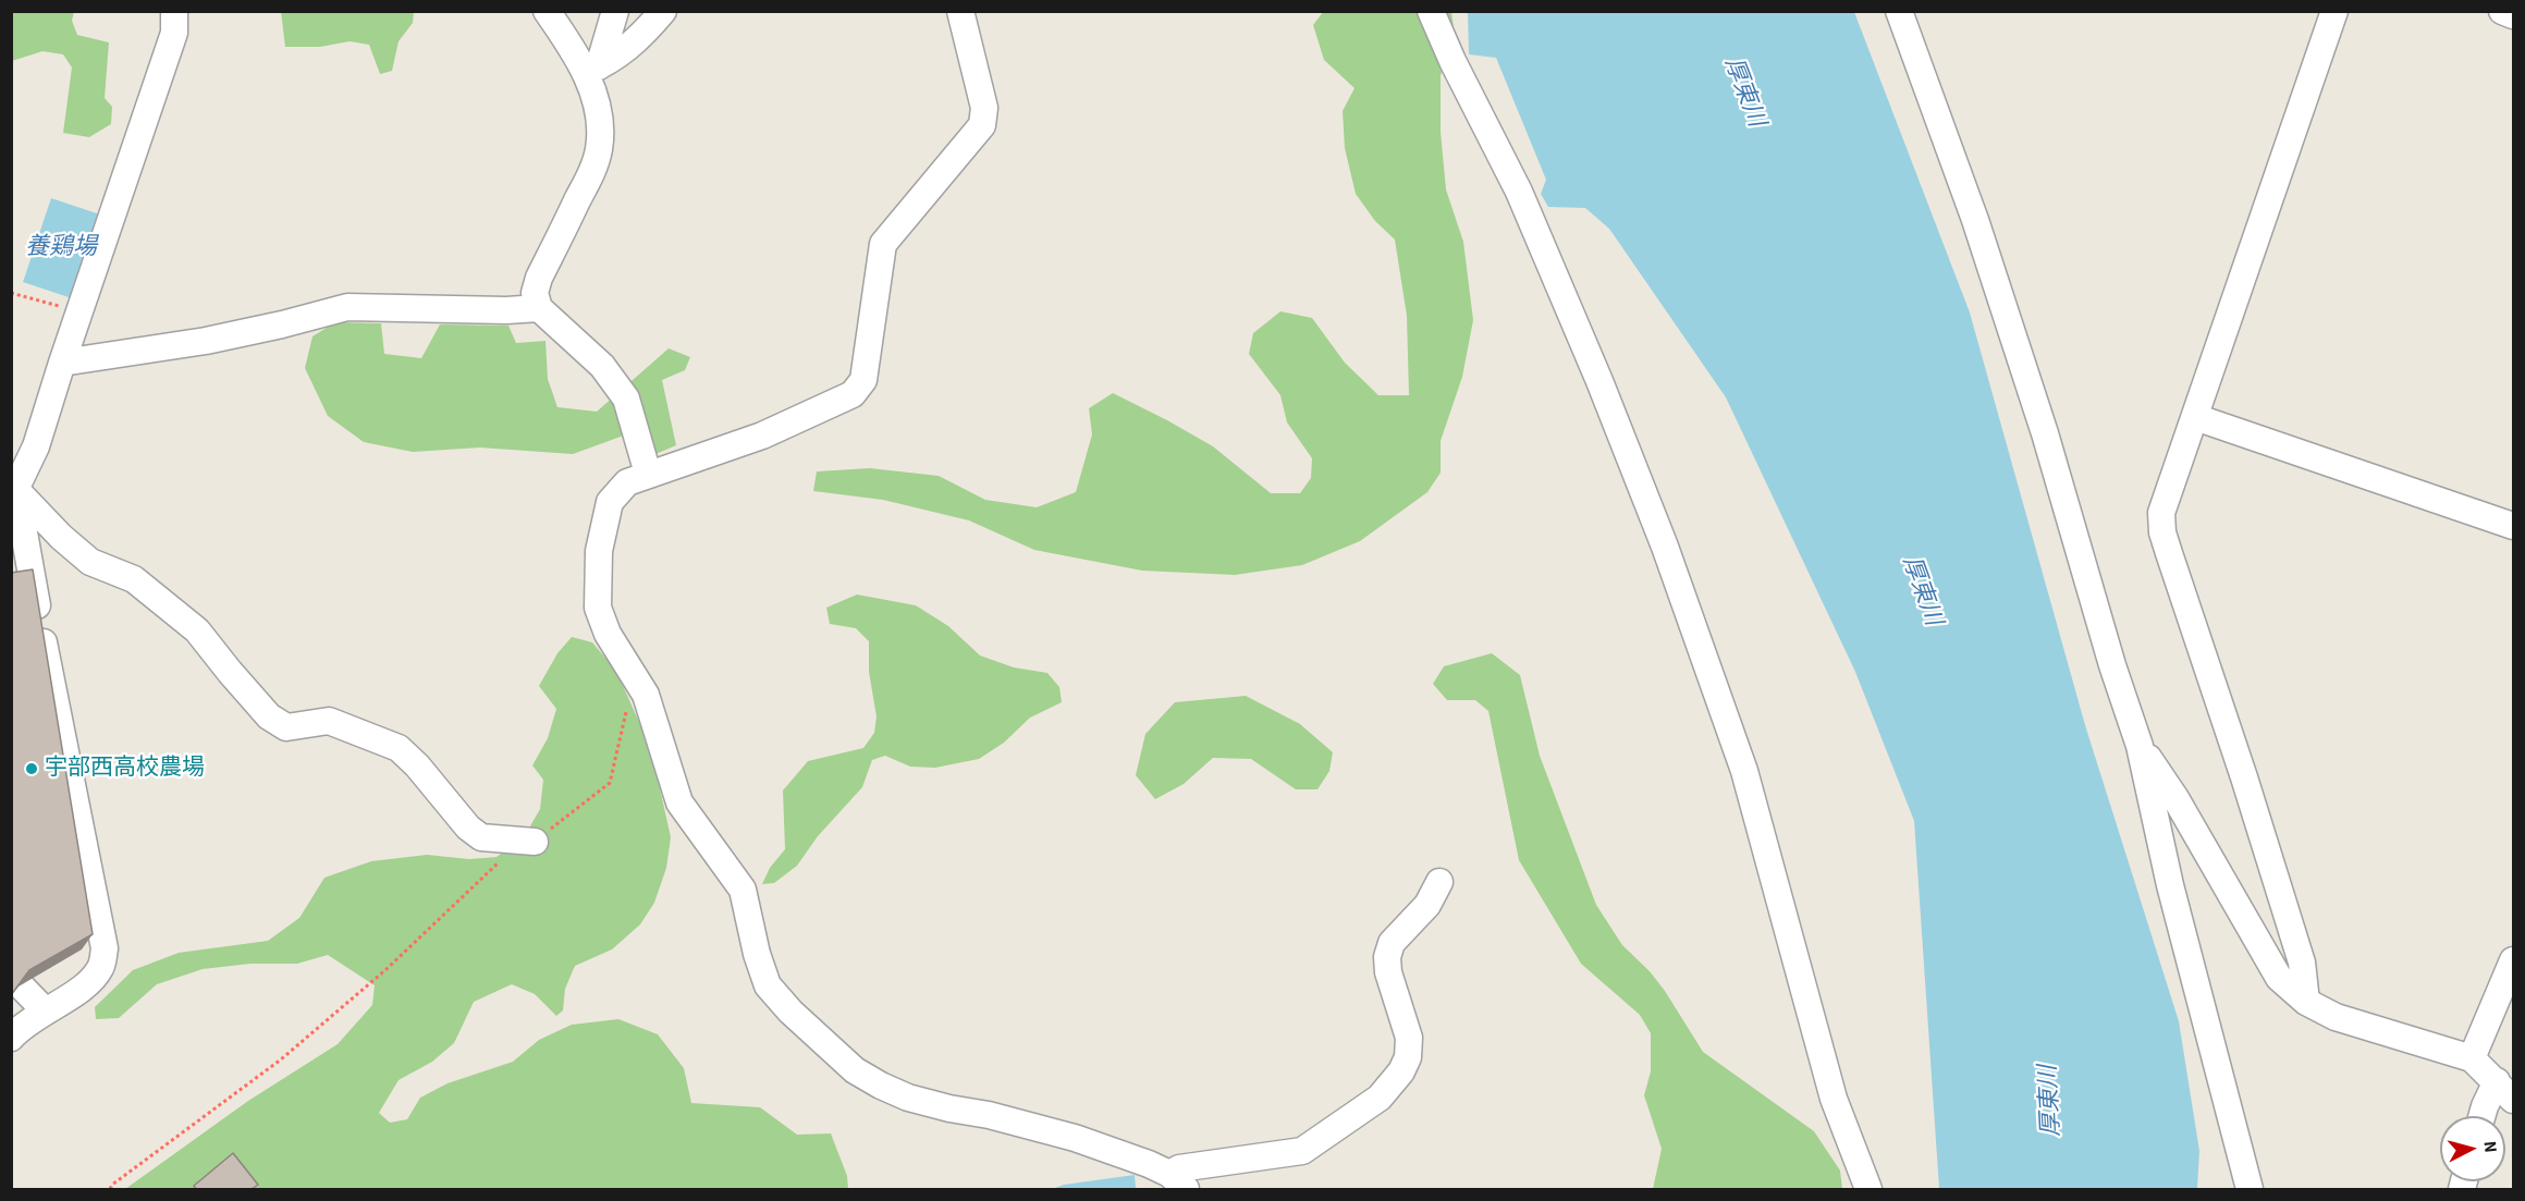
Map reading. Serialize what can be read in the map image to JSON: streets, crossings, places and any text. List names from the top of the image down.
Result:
{
  "water": ["厚東川", "養鶏場"],
  "places": ["宇部西高校農場"],
  "north": "right"
}
